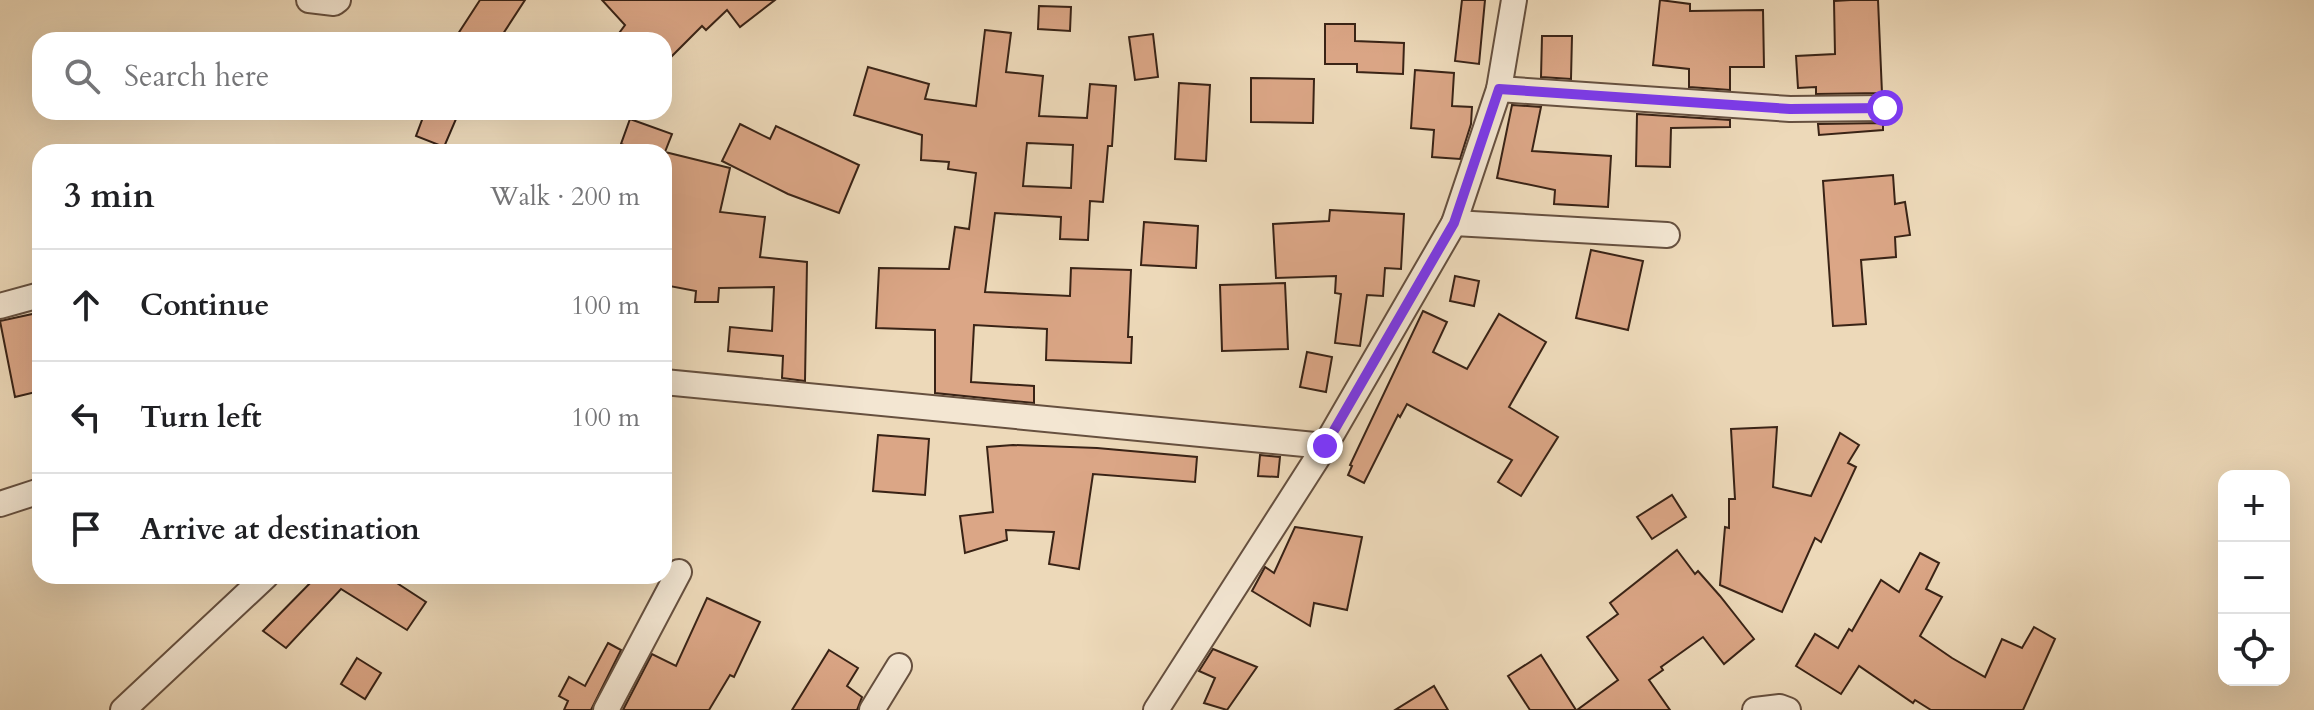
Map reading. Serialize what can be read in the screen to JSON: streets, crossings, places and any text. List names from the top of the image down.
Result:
{
  "page": {
    "search": "Search here",
    "heading": ["3 min", "Walk · 200 m"],
    "list": [
      ["Continue", "100 m"],
      ["Turn left", "100 m"],
      "Arrive at destination"
    ],
    "map_buttons": ["+", "−"]
  }
}
